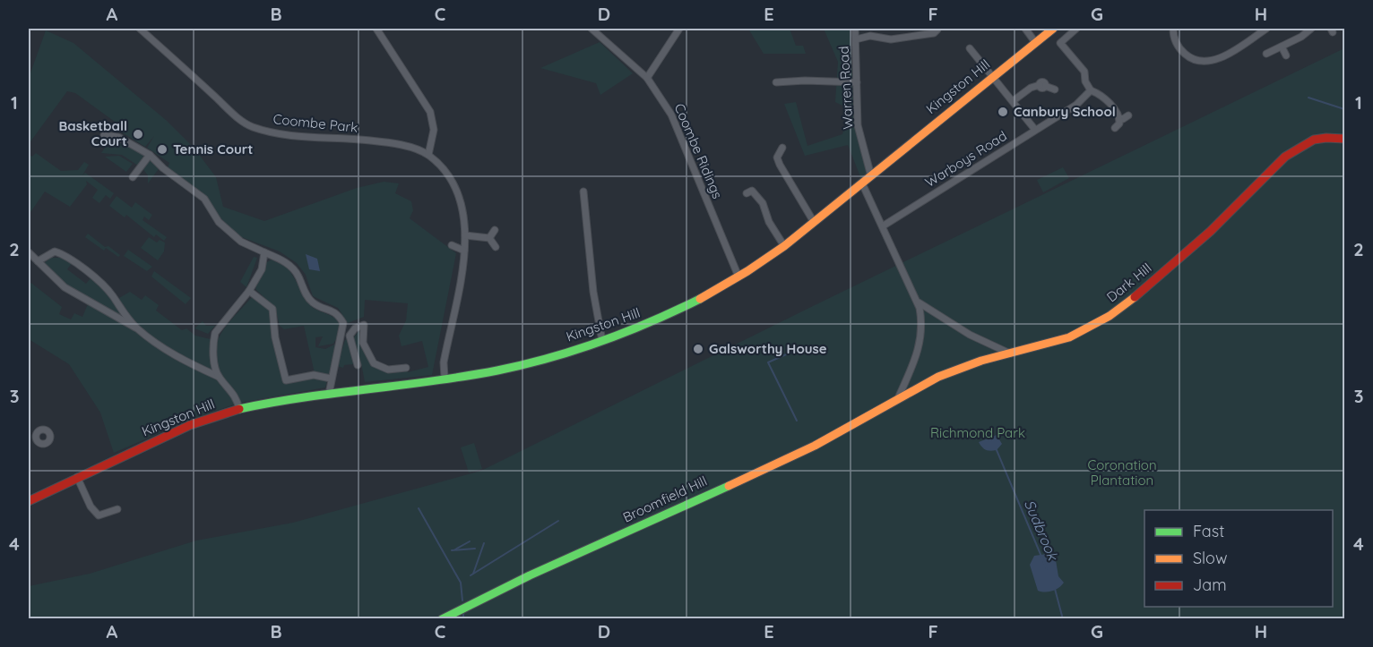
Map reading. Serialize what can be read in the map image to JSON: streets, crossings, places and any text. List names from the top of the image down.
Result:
{
  "streets": {
    "main road": ["Kingston Hill", "Dark Hill", "Broomfield Hill"],
    "street": [
      "Warren Road",
      "Coombe Park",
      "Coombe Ridings",
      "Warboys Road"
    ]
  },
  "crossings": [
    ["Kingston Hill", "Warren Road"],
    ["Kingston Hill", "Coombe Ridings"],
    ["Dark Hill", "Broomfield Hill"]
  ],
  "water": ["Sudbrook"],
  "parks": ["Richmond Park", "Coronation Plantation"],
  "places": [
    "Canbury School",
    "Basketball Court",
    "Tennis Court",
    "Galsworthy House"
  ],
  "legend": ["Fast", "Slow", "Jam"],
  "grid": {
    "columns": [
      "A",
      "B",
      "C",
      "D",
      "E",
      "F",
      "G",
      "H"
    ],
    "rows": [
      "1",
      "2",
      "3",
      "4"
    ]
  }
}
